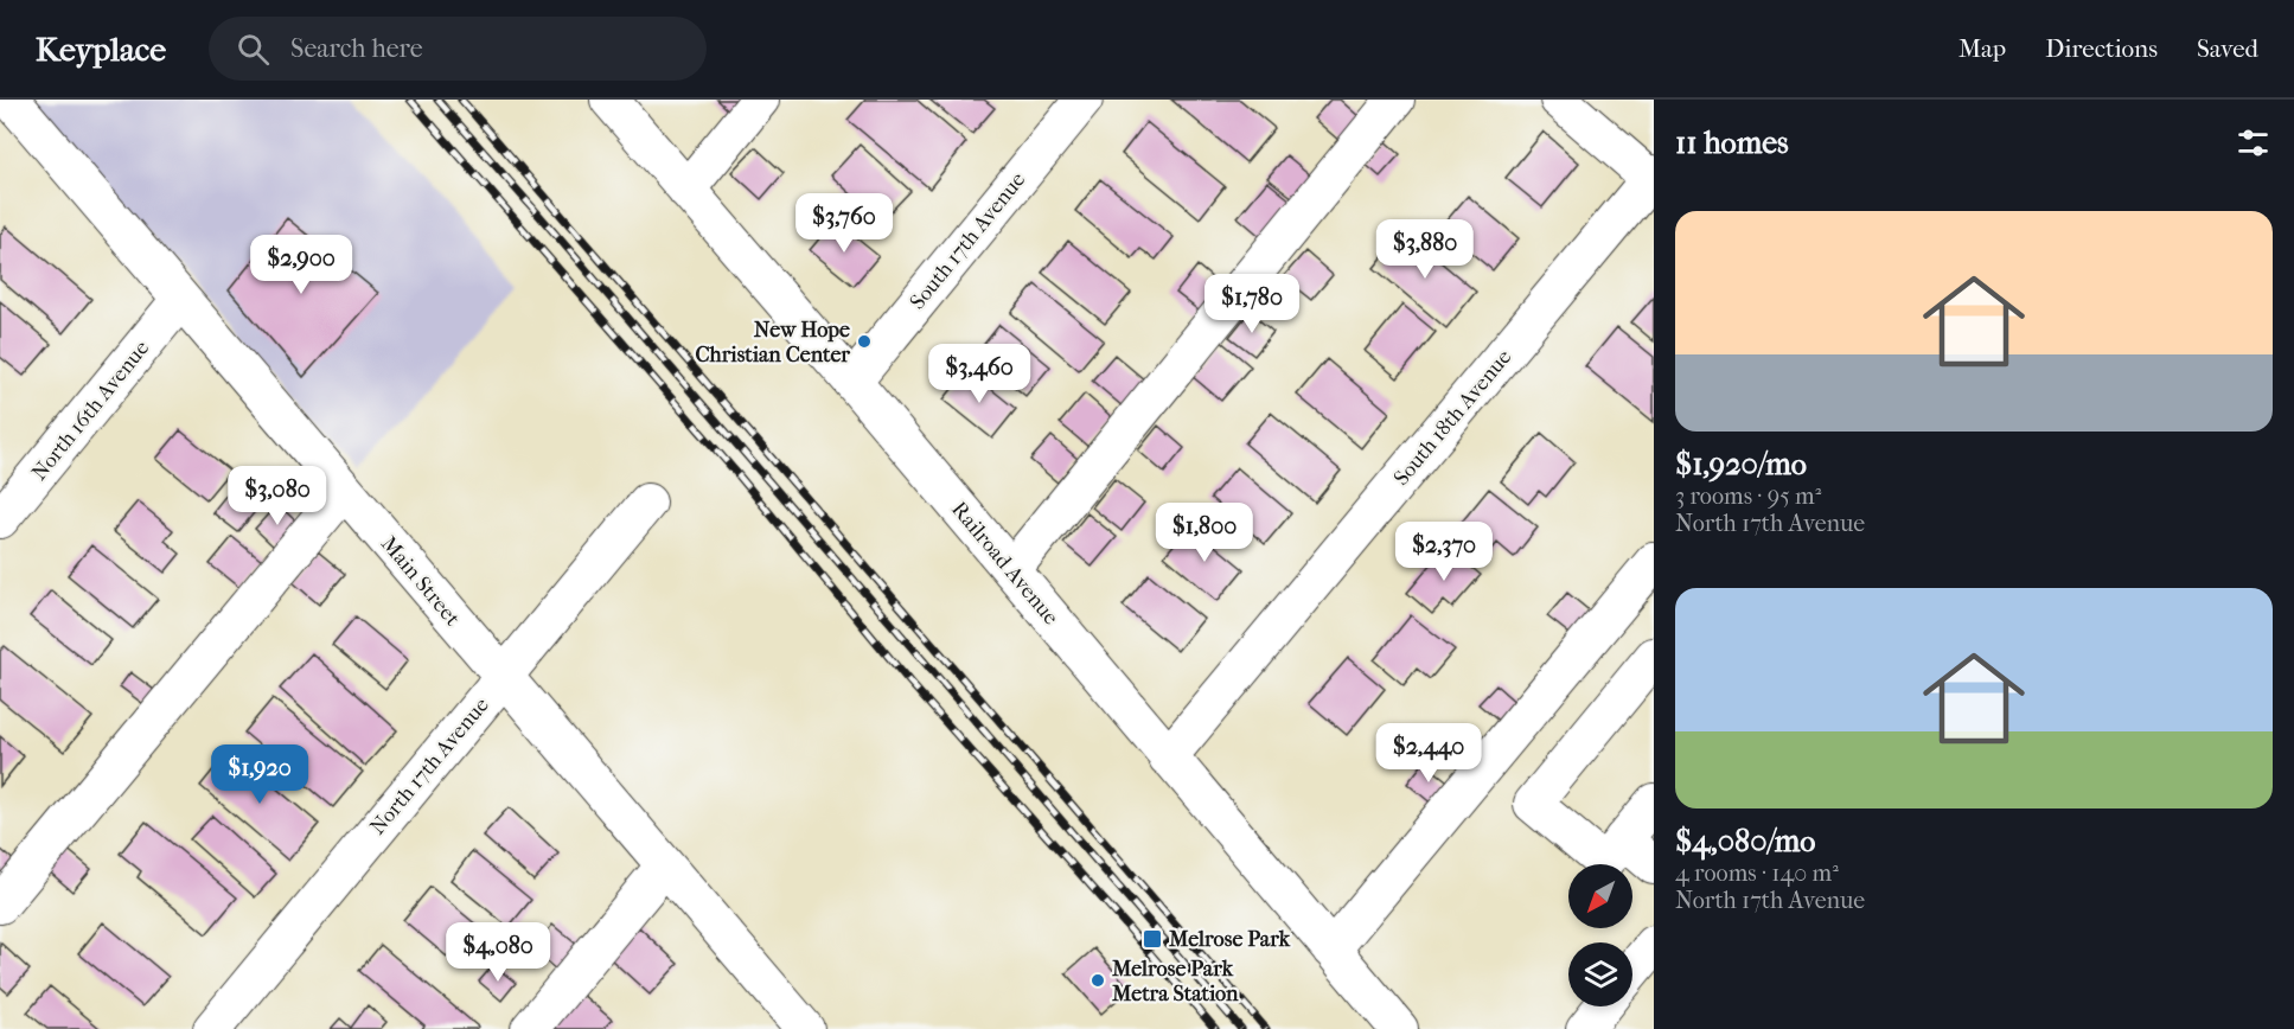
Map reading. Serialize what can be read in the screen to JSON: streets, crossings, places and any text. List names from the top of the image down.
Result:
{
  "streets": {
    "street": [
      "South 17th Avenue",
      "North 16th Avenue",
      "South 18th Avenue",
      "Railroad Avenue",
      "Main Street",
      "North 17th Avenue"
    ]
  },
  "crossings": [
    ["South 17th Avenue", "Railroad Avenue"],
    ["North 16th Avenue", "Main Street"],
    ["South 18th Avenue", "Railroad Avenue"],
    ["Main Street", "North 17th Avenue"]
  ],
  "places": {
    "other": ["New Hope Christian Center", "Melrose Park Metra Station"],
    "transit": ["Melrose Park"]
  },
  "north": "bottom left",
  "page": {
    "header": "Keyplace",
    "search": "Search here",
    "nav": ["Map", "Directions", "Saved"],
    "heading": "11 homes",
    "list": [
      {
        "name": "$1,920/mo",
        "note": "3 rooms · 95 m² · North 17th Avenue"
      },
      {
        "name": "$4,080/mo",
        "note": "4 rooms · 140 m² · North 17th Avenue"
      }
    ],
    "price": [
      "$3,760",
      "$3,880",
      "$2,900",
      "$1,780",
      "$3,460",
      "$3,080",
      "$1,800",
      "$2,370",
      "$2,440",
      "$1,920",
      "$4,080"
    ]
  }
}
